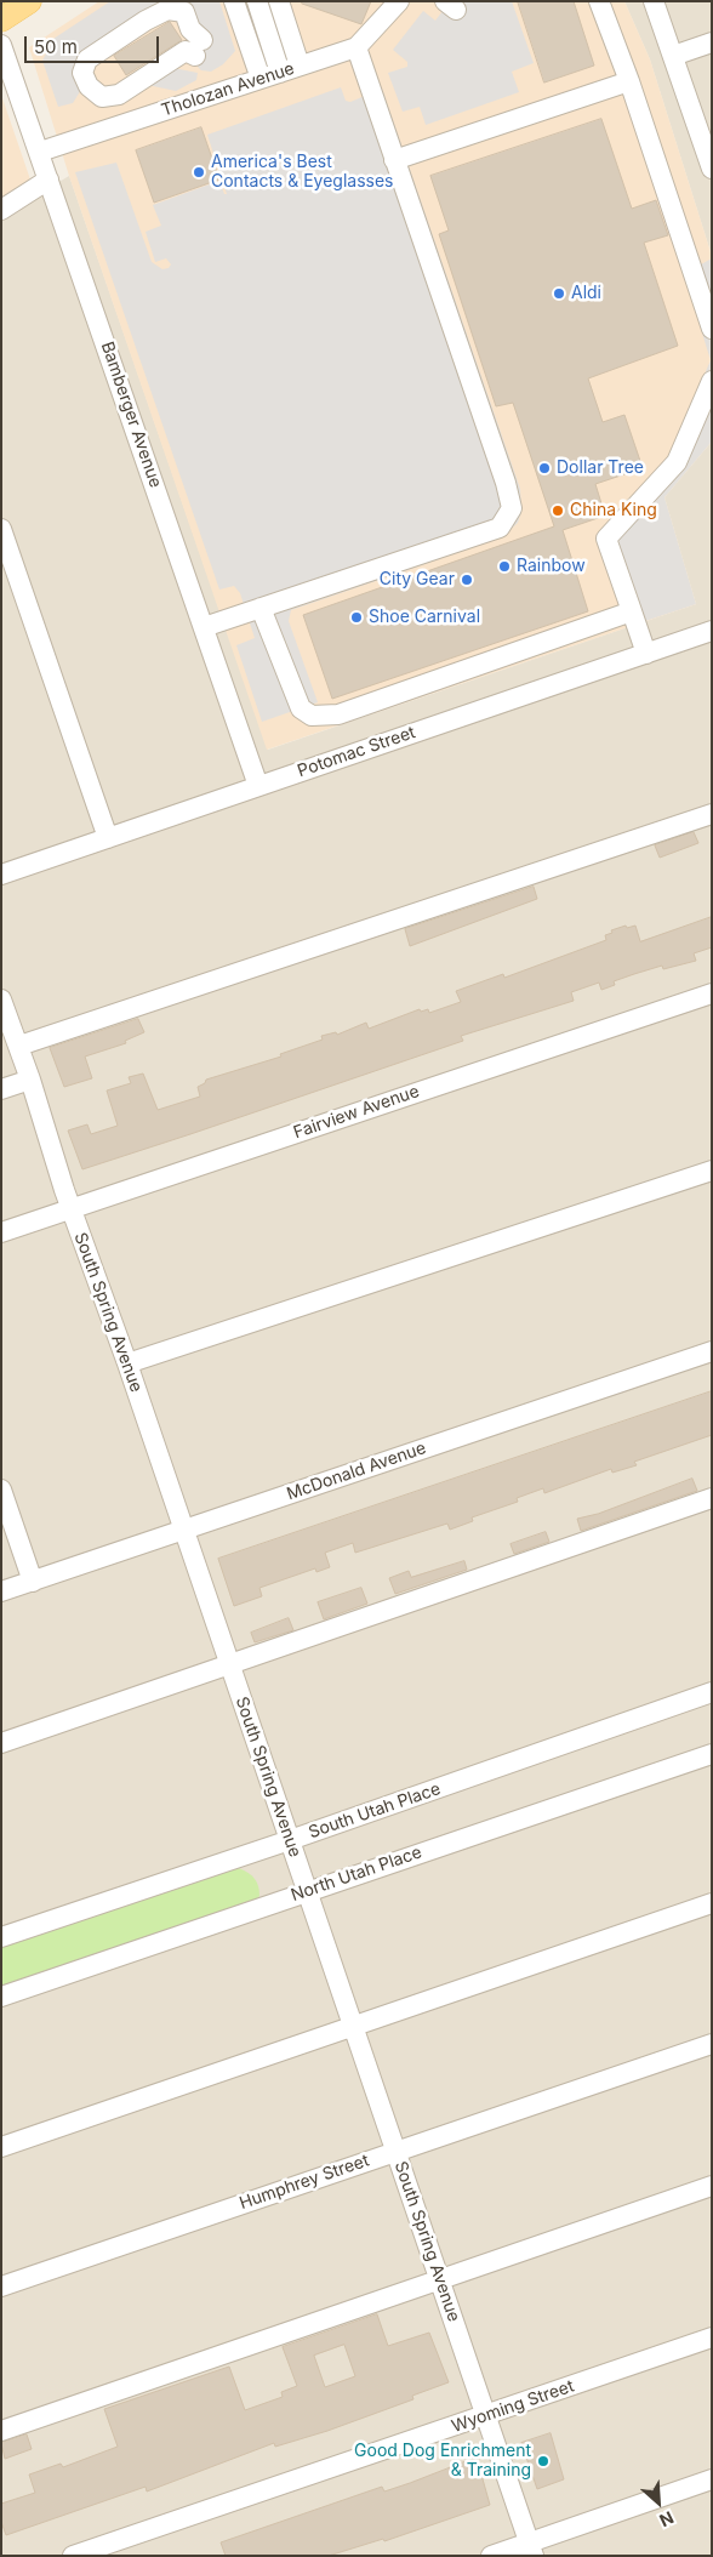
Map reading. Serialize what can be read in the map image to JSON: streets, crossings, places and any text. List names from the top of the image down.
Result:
{
  "streets": {
    "street": [
      "Tholozan Avenue",
      "Bamberger Avenue",
      "Potomac Street",
      "Fairview Avenue",
      "South Spring Avenue",
      "McDonald Avenue",
      "South Utah Place",
      "North Utah Place",
      "Humphrey Street",
      "Wyoming Street"
    ]
  },
  "crossings": [
    ["Tholozan Avenue", "Bamberger Avenue"],
    ["Bamberger Avenue", "Potomac Street"],
    ["Fairview Avenue", "South Spring Avenue"],
    ["South Spring Avenue", "McDonald Avenue"],
    ["South Spring Avenue", "South Utah Place"],
    ["South Spring Avenue", "North Utah Place"],
    ["South Spring Avenue", "Humphrey Street"],
    ["South Spring Avenue", "Wyoming Street"]
  ],
  "places": [
    "America's Best Contacts & Eyeglasses",
    "Aldi",
    "Dollar Tree",
    "China King",
    "Rainbow",
    "City Gear",
    "Shoe Carnival",
    "Good Dog Enrichment & Training"
  ],
  "scale_bar": "50 m",
  "north": "bottom right"
}
